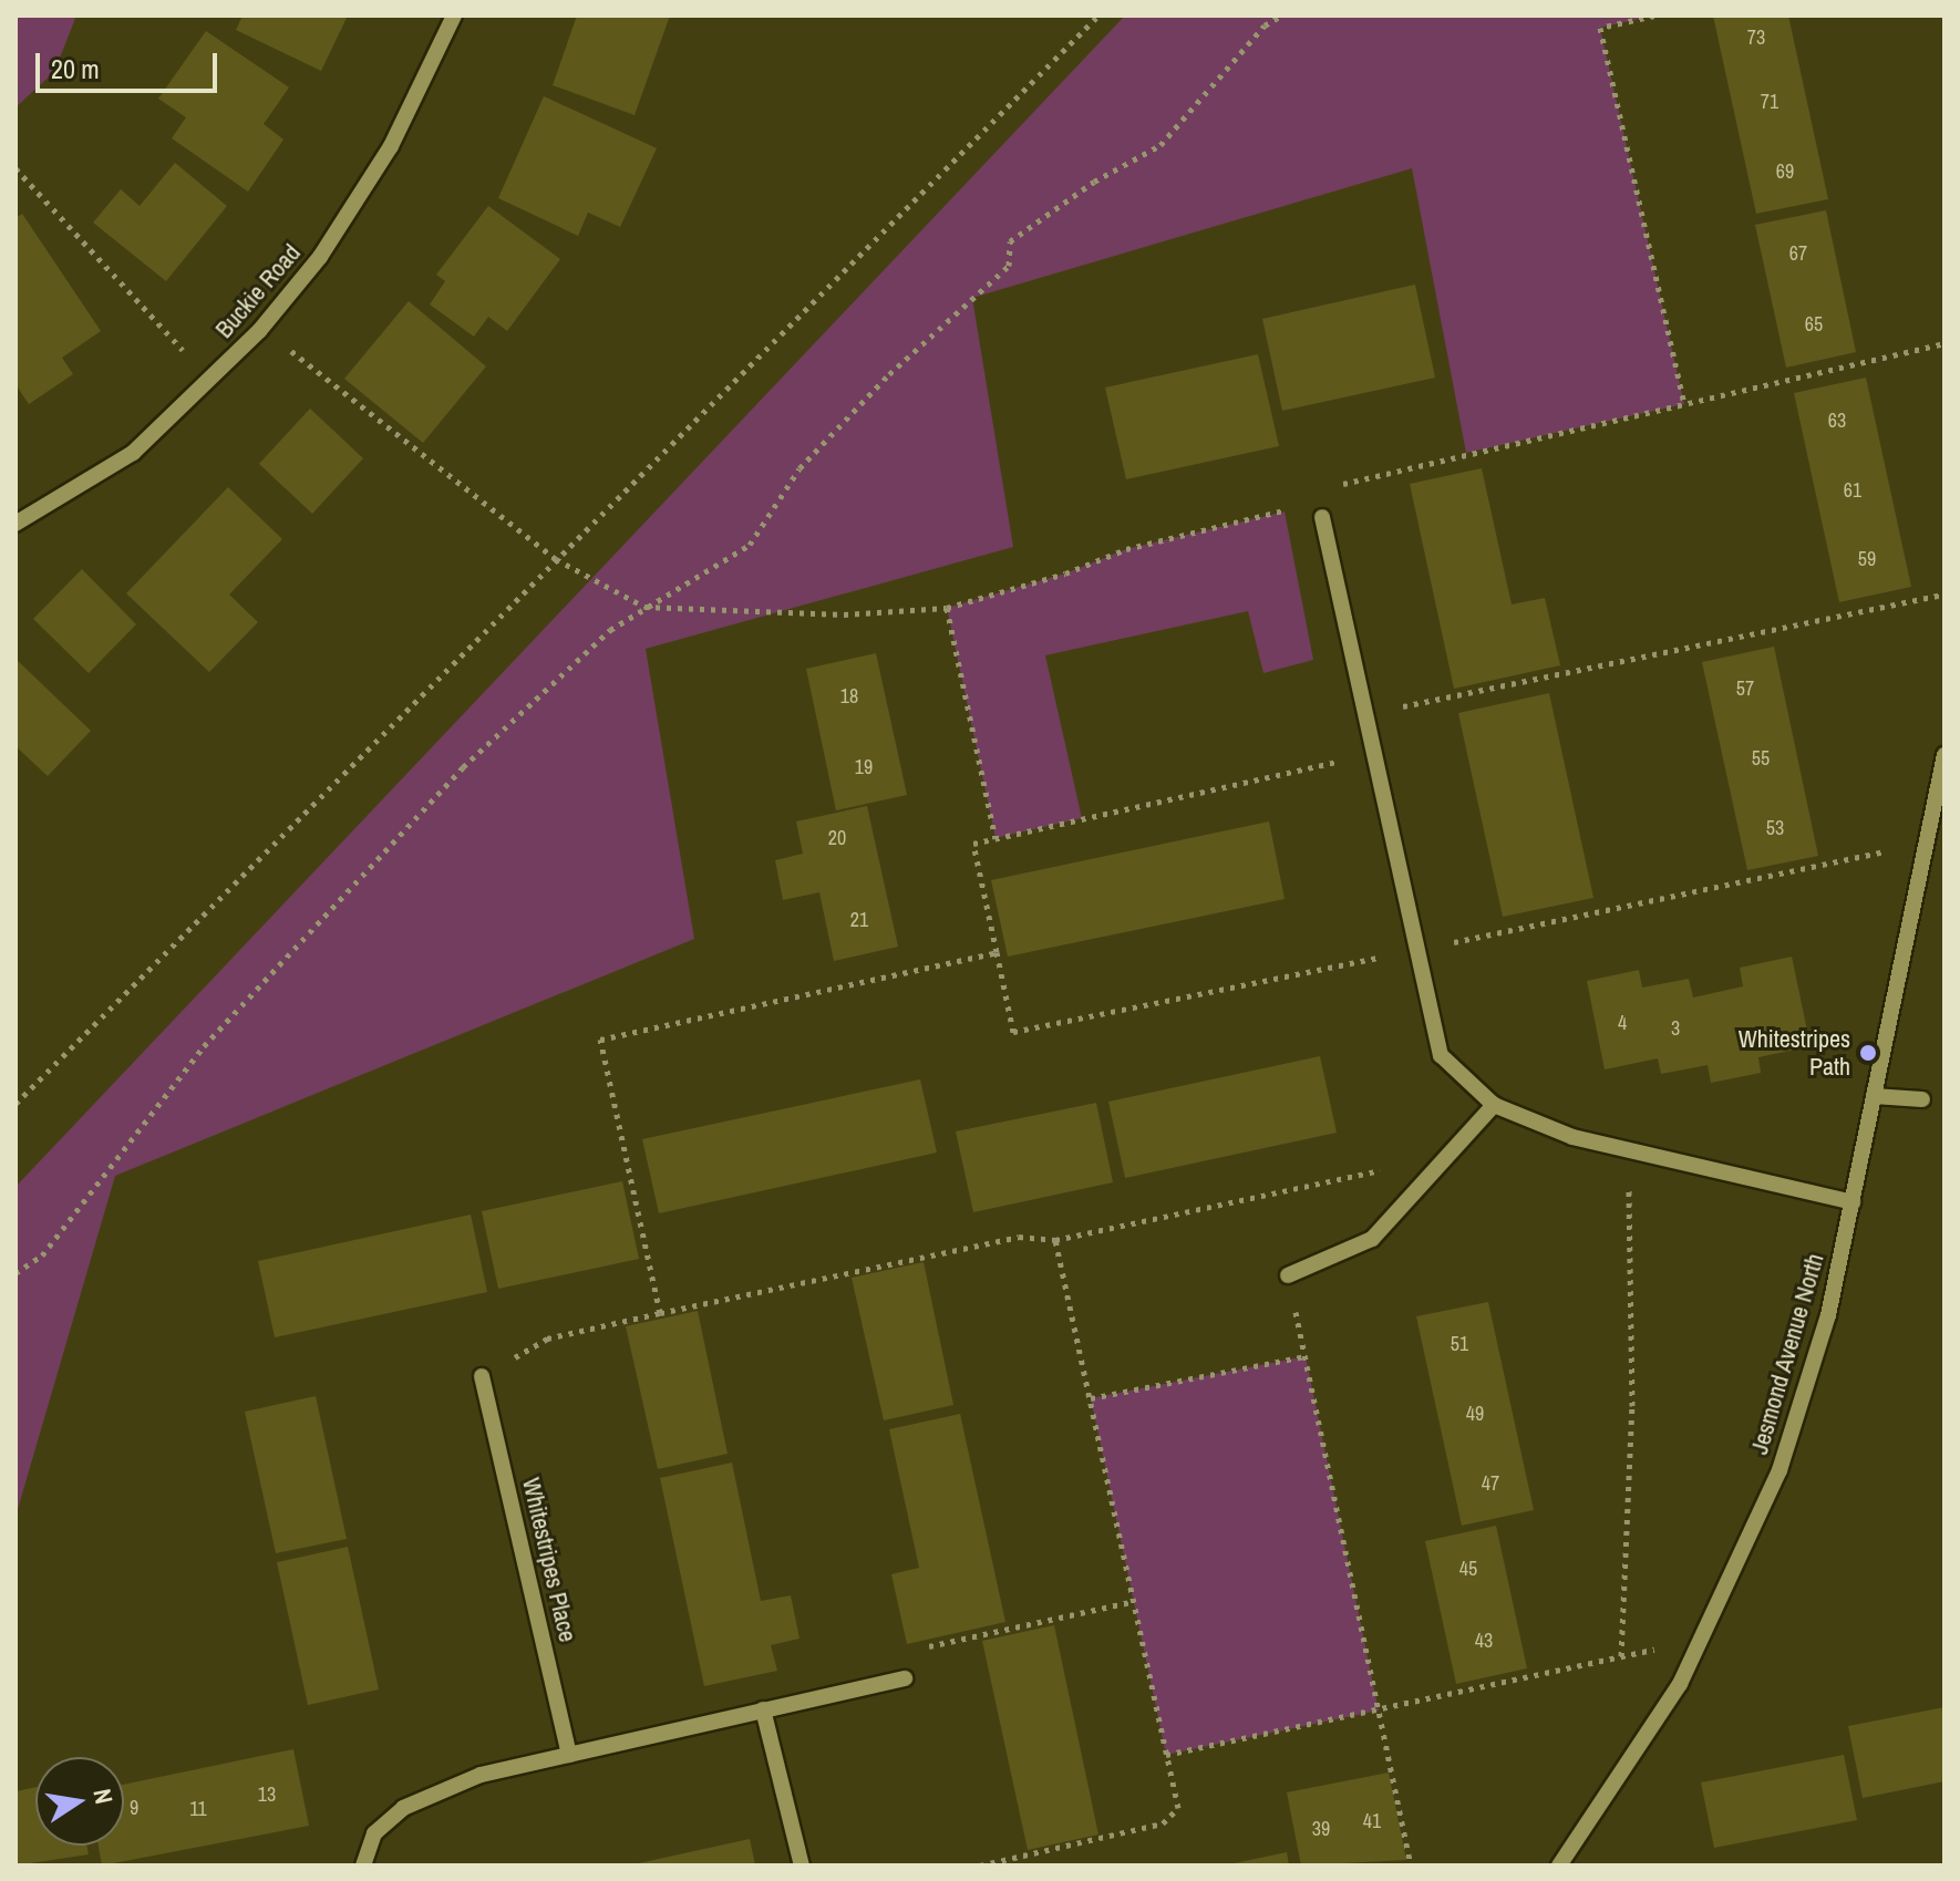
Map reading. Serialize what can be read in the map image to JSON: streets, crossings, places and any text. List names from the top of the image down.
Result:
{
  "streets": {
    "street": ["Buckie Road", "Jesmond Avenue North", "Whitestripes Place"]
  },
  "places": ["Whitestripes Path"],
  "house_numbers": [
    "73",
    "71",
    "69",
    "67",
    "65",
    "63",
    "61",
    "59",
    "57",
    "18",
    "55",
    "19",
    "53",
    "20",
    "21",
    "4",
    "3",
    "51",
    "49",
    "47",
    "45",
    "43",
    "13",
    "9",
    "11",
    "41",
    "39"
  ],
  "scale_bar": "20 m",
  "north": "right"
}
